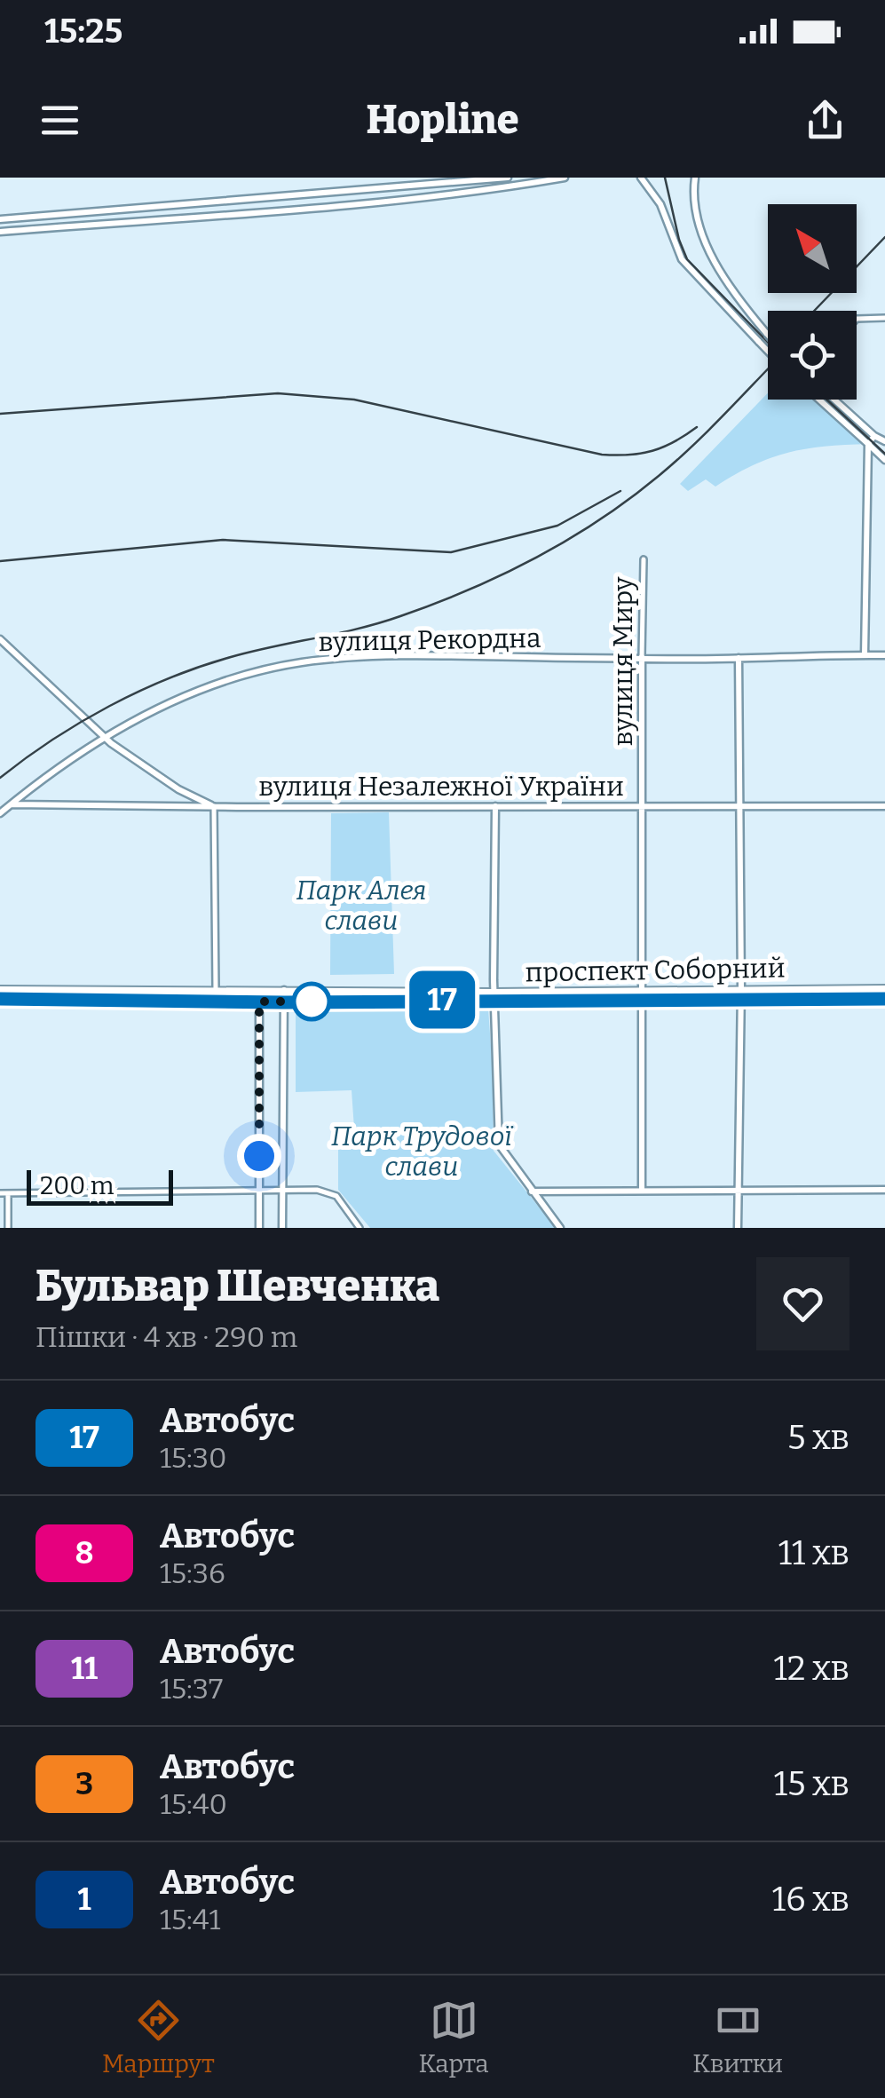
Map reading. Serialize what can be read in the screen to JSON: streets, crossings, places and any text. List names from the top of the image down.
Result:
{
  "streets": {
    "main road": ["проспект Соборний"],
    "street": ["вулиця Рекордна", "вулиця Миру", "вулиця Незалежної України"]
  },
  "crossings": [
    ["вулиця Рекордна", "вулиця Миру"],
    ["вулиця Рекордна", "вулиця Незалежної України"],
    ["вулиця Миру", "вулиця Незалежної України"],
    ["вулиця Миру", "проспект Соборний"]
  ],
  "parks": ["Парк Алея слави", "Парк Трудової слави"],
  "lines": ["bus line 17"],
  "scale_bar": "200 m",
  "north": "top left",
  "page": {
    "status": "15:25",
    "header": "Hopline",
    "on_map": "17",
    "scale": "200 m",
    "heading": ["Бульвар Шевченка", "Пішки · 4 хв · 290 m"],
    "list": [
      {
        "mark": "17",
        "name": "Автобус",
        "note": "15:30",
        "value": "5 хв"
      },
      {
        "mark": "8",
        "name": "Автобус",
        "note": "15:36",
        "value": "11 хв"
      },
      {
        "mark": "11",
        "name": "Автобус",
        "note": "15:37",
        "value": "12 хв"
      },
      {
        "mark": "3",
        "name": "Автобус",
        "note": "15:40",
        "value": "15 хв"
      },
      {
        "mark": "1",
        "name": "Автобус",
        "note": "15:41",
        "value": "16 хв"
      }
    ],
    "tabs": ["Маршрут", "Карта", "Квитки"]
  }
}
